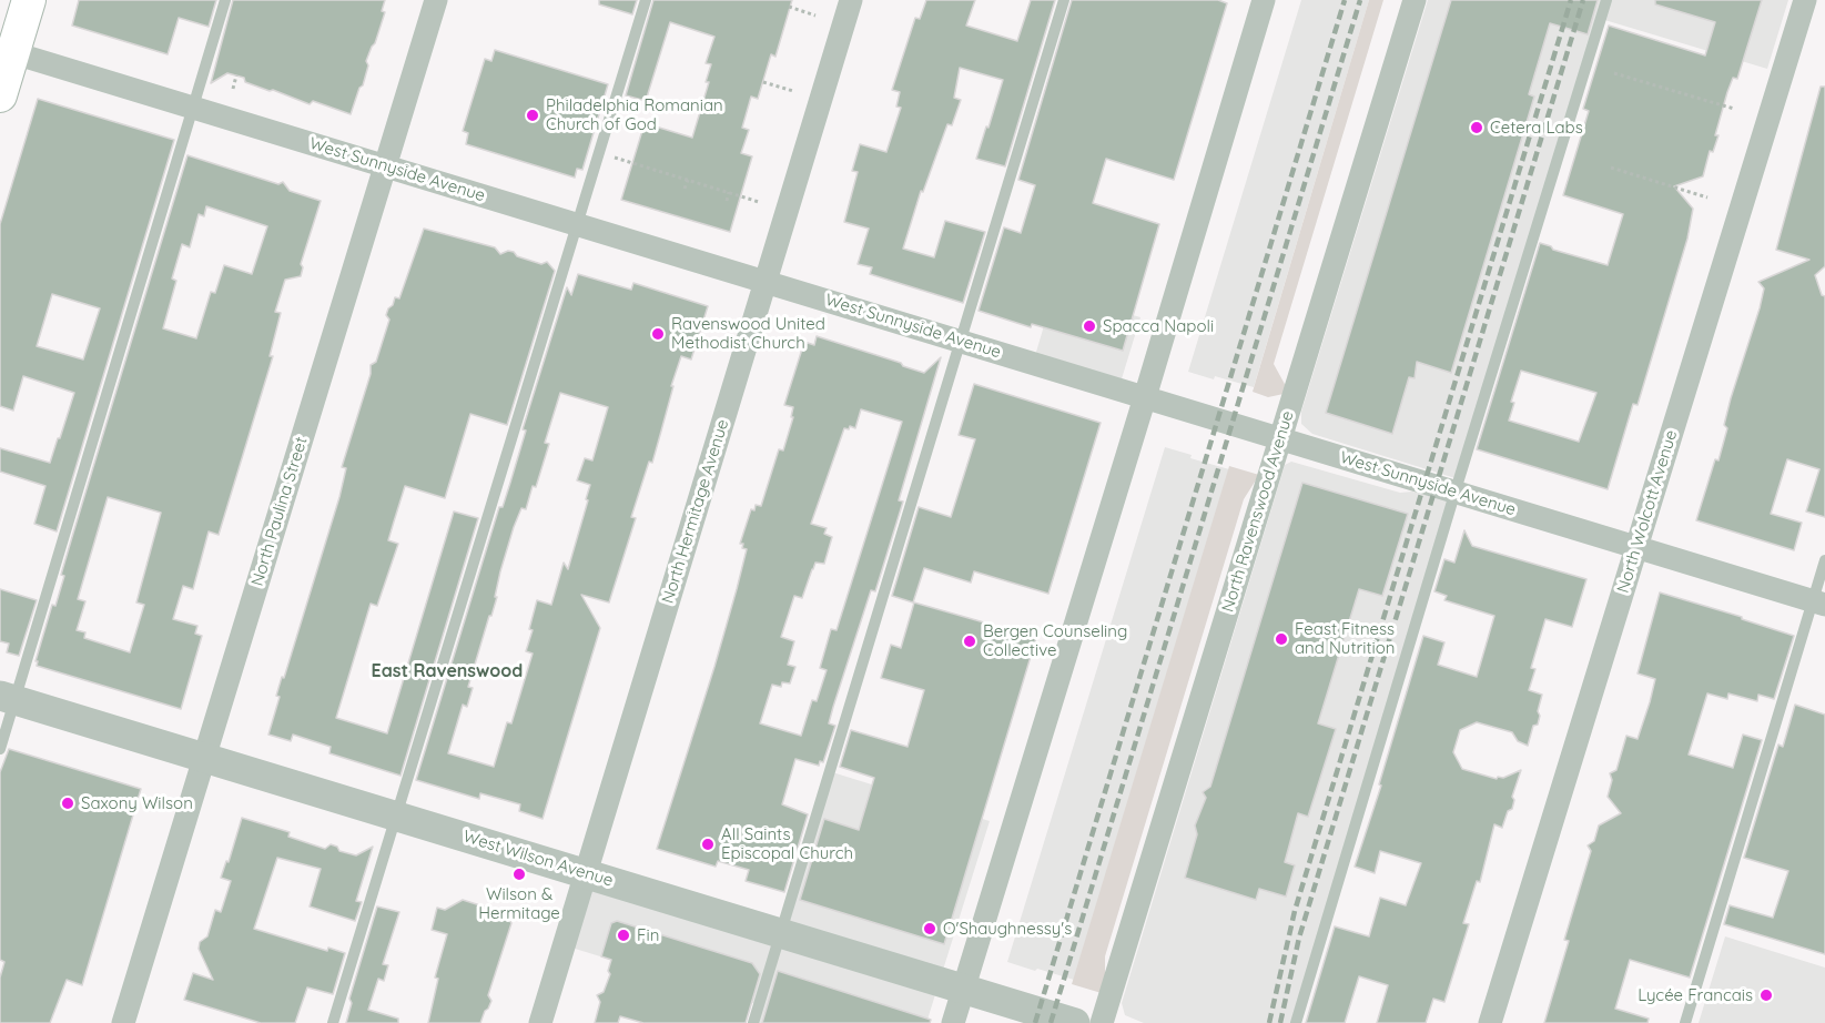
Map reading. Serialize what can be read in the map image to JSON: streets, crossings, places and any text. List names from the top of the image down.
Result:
{
  "streets": {
    "street": [
      "West Sunnyside Avenue",
      "North Paulina Street",
      "North Hermitage Avenue",
      "North Ravenswood Avenue",
      "North Wolcott Avenue",
      "West Wilson Avenue"
    ]
  },
  "crossings": [
    ["West Sunnyside Avenue", "North Paulina Street"],
    ["West Sunnyside Avenue", "North Hermitage Avenue"],
    ["West Sunnyside Avenue", "North Ravenswood Avenue"],
    ["West Sunnyside Avenue", "North Wolcott Avenue"],
    ["North Paulina Street", "West Wilson Avenue"],
    ["North Hermitage Avenue", "West Wilson Avenue"]
  ],
  "districts": ["East Ravenswood"],
  "places": [
    "Philadelphia Romanian Church of God",
    "Cetera Labs",
    "Spacca Napoli",
    "Ravenswood United Methodist Church",
    "Feast Fitness and Nutrition",
    "Bergen Counseling Collective",
    "Saxony Wilson",
    "All Saints Episcopal Church",
    "Wilson & Hermitage",
    "O'Shaughnessy's",
    "Fin",
    "Lycée Francais"
  ]
}
